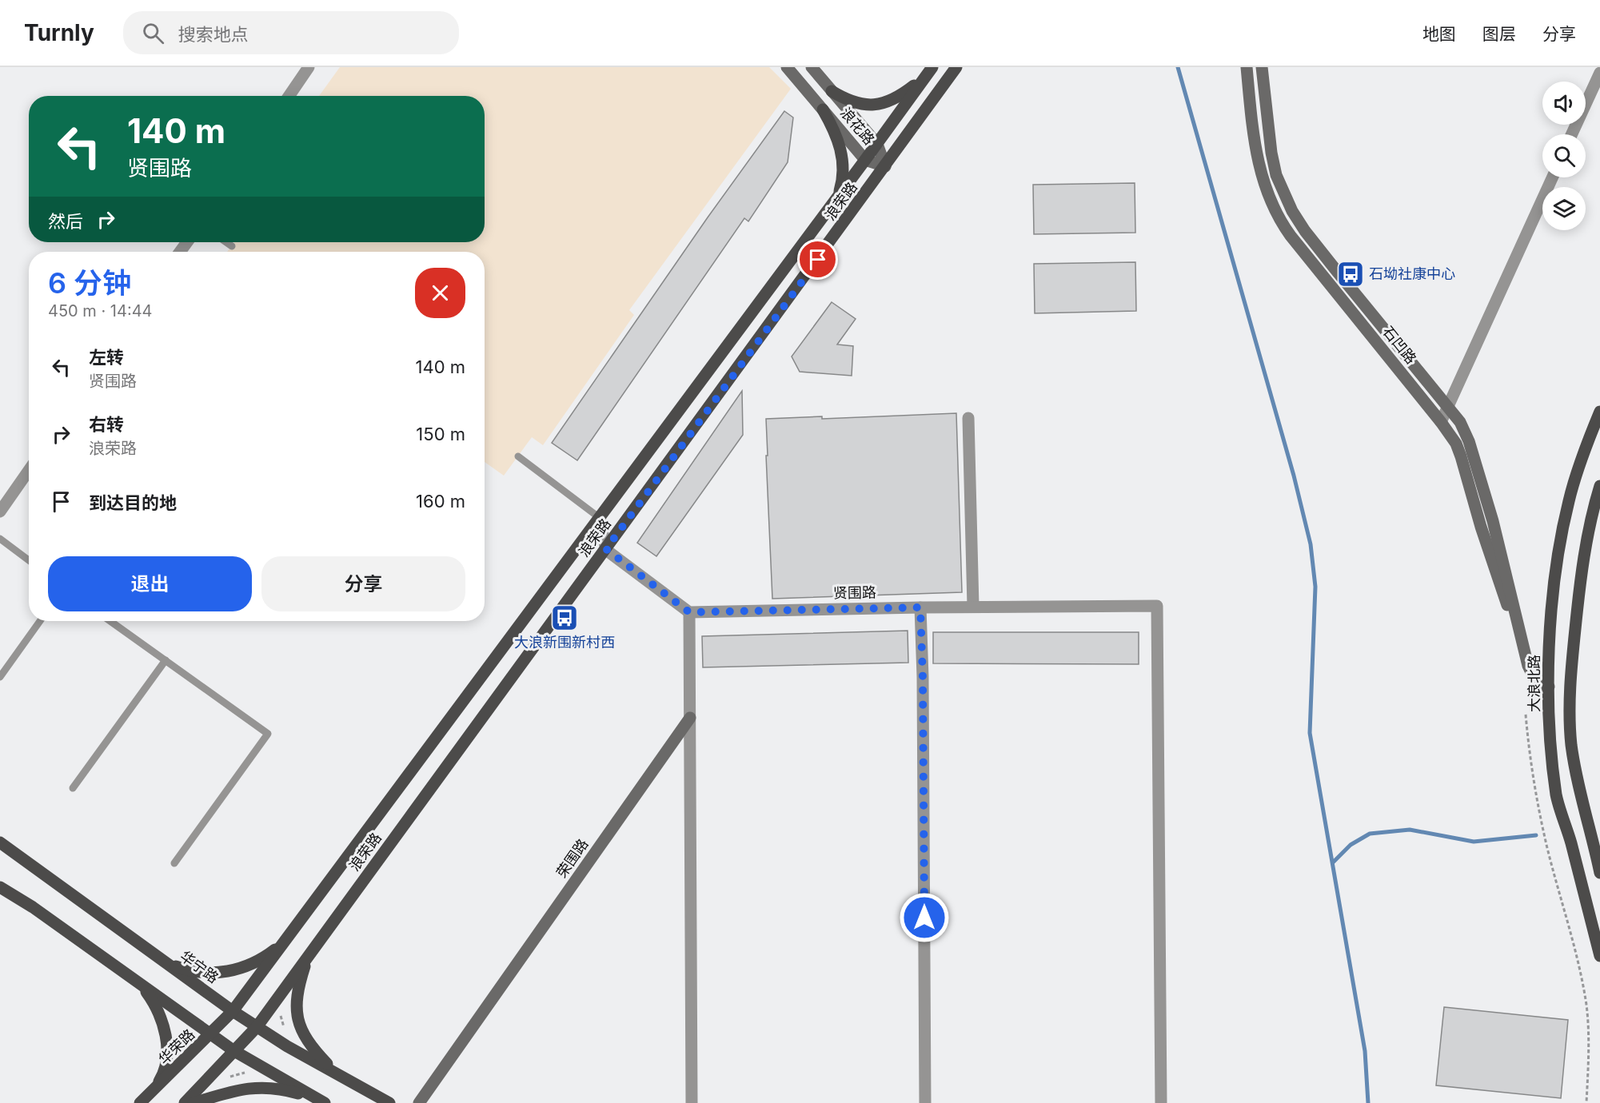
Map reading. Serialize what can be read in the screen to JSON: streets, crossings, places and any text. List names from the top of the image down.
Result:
{
  "streets": {
    "main road": [
      "浪花路",
      "浪荣路",
      "石凹路",
      "大浪北路",
      "荣围路",
      "华宁路",
      "华荣路"
    ],
    "street": ["贤围路"]
  },
  "crossings": [
    ["浪花路", "浪荣路"],
    ["浪荣路", "华宁路"],
    ["浪荣路", "华荣路"],
    ["石凹路", "大浪北路"],
    ["华宁路", "华荣路"]
  ],
  "places": {
    "bus stop": ["石坳社康中心", "大浪新围新村西"]
  },
  "page": {
    "header": "Turnly",
    "search": "搜索地点",
    "nav": ["地图", "图层", "分享"],
    "turn": ["140 m", "贤围路"],
    "then": "然后",
    "heading": ["6 分钟", "450 m · 14:44"],
    "list": [
      {
        "name": "左转",
        "note": "贤围路",
        "value": "140 m"
      },
      {
        "name": "右转",
        "note": "浪荣路",
        "value": "150 m"
      },
      {
        "name": "到达目的地",
        "value": "160 m"
      }
    ],
    "buttons": ["退出", "分享"]
  }
}
